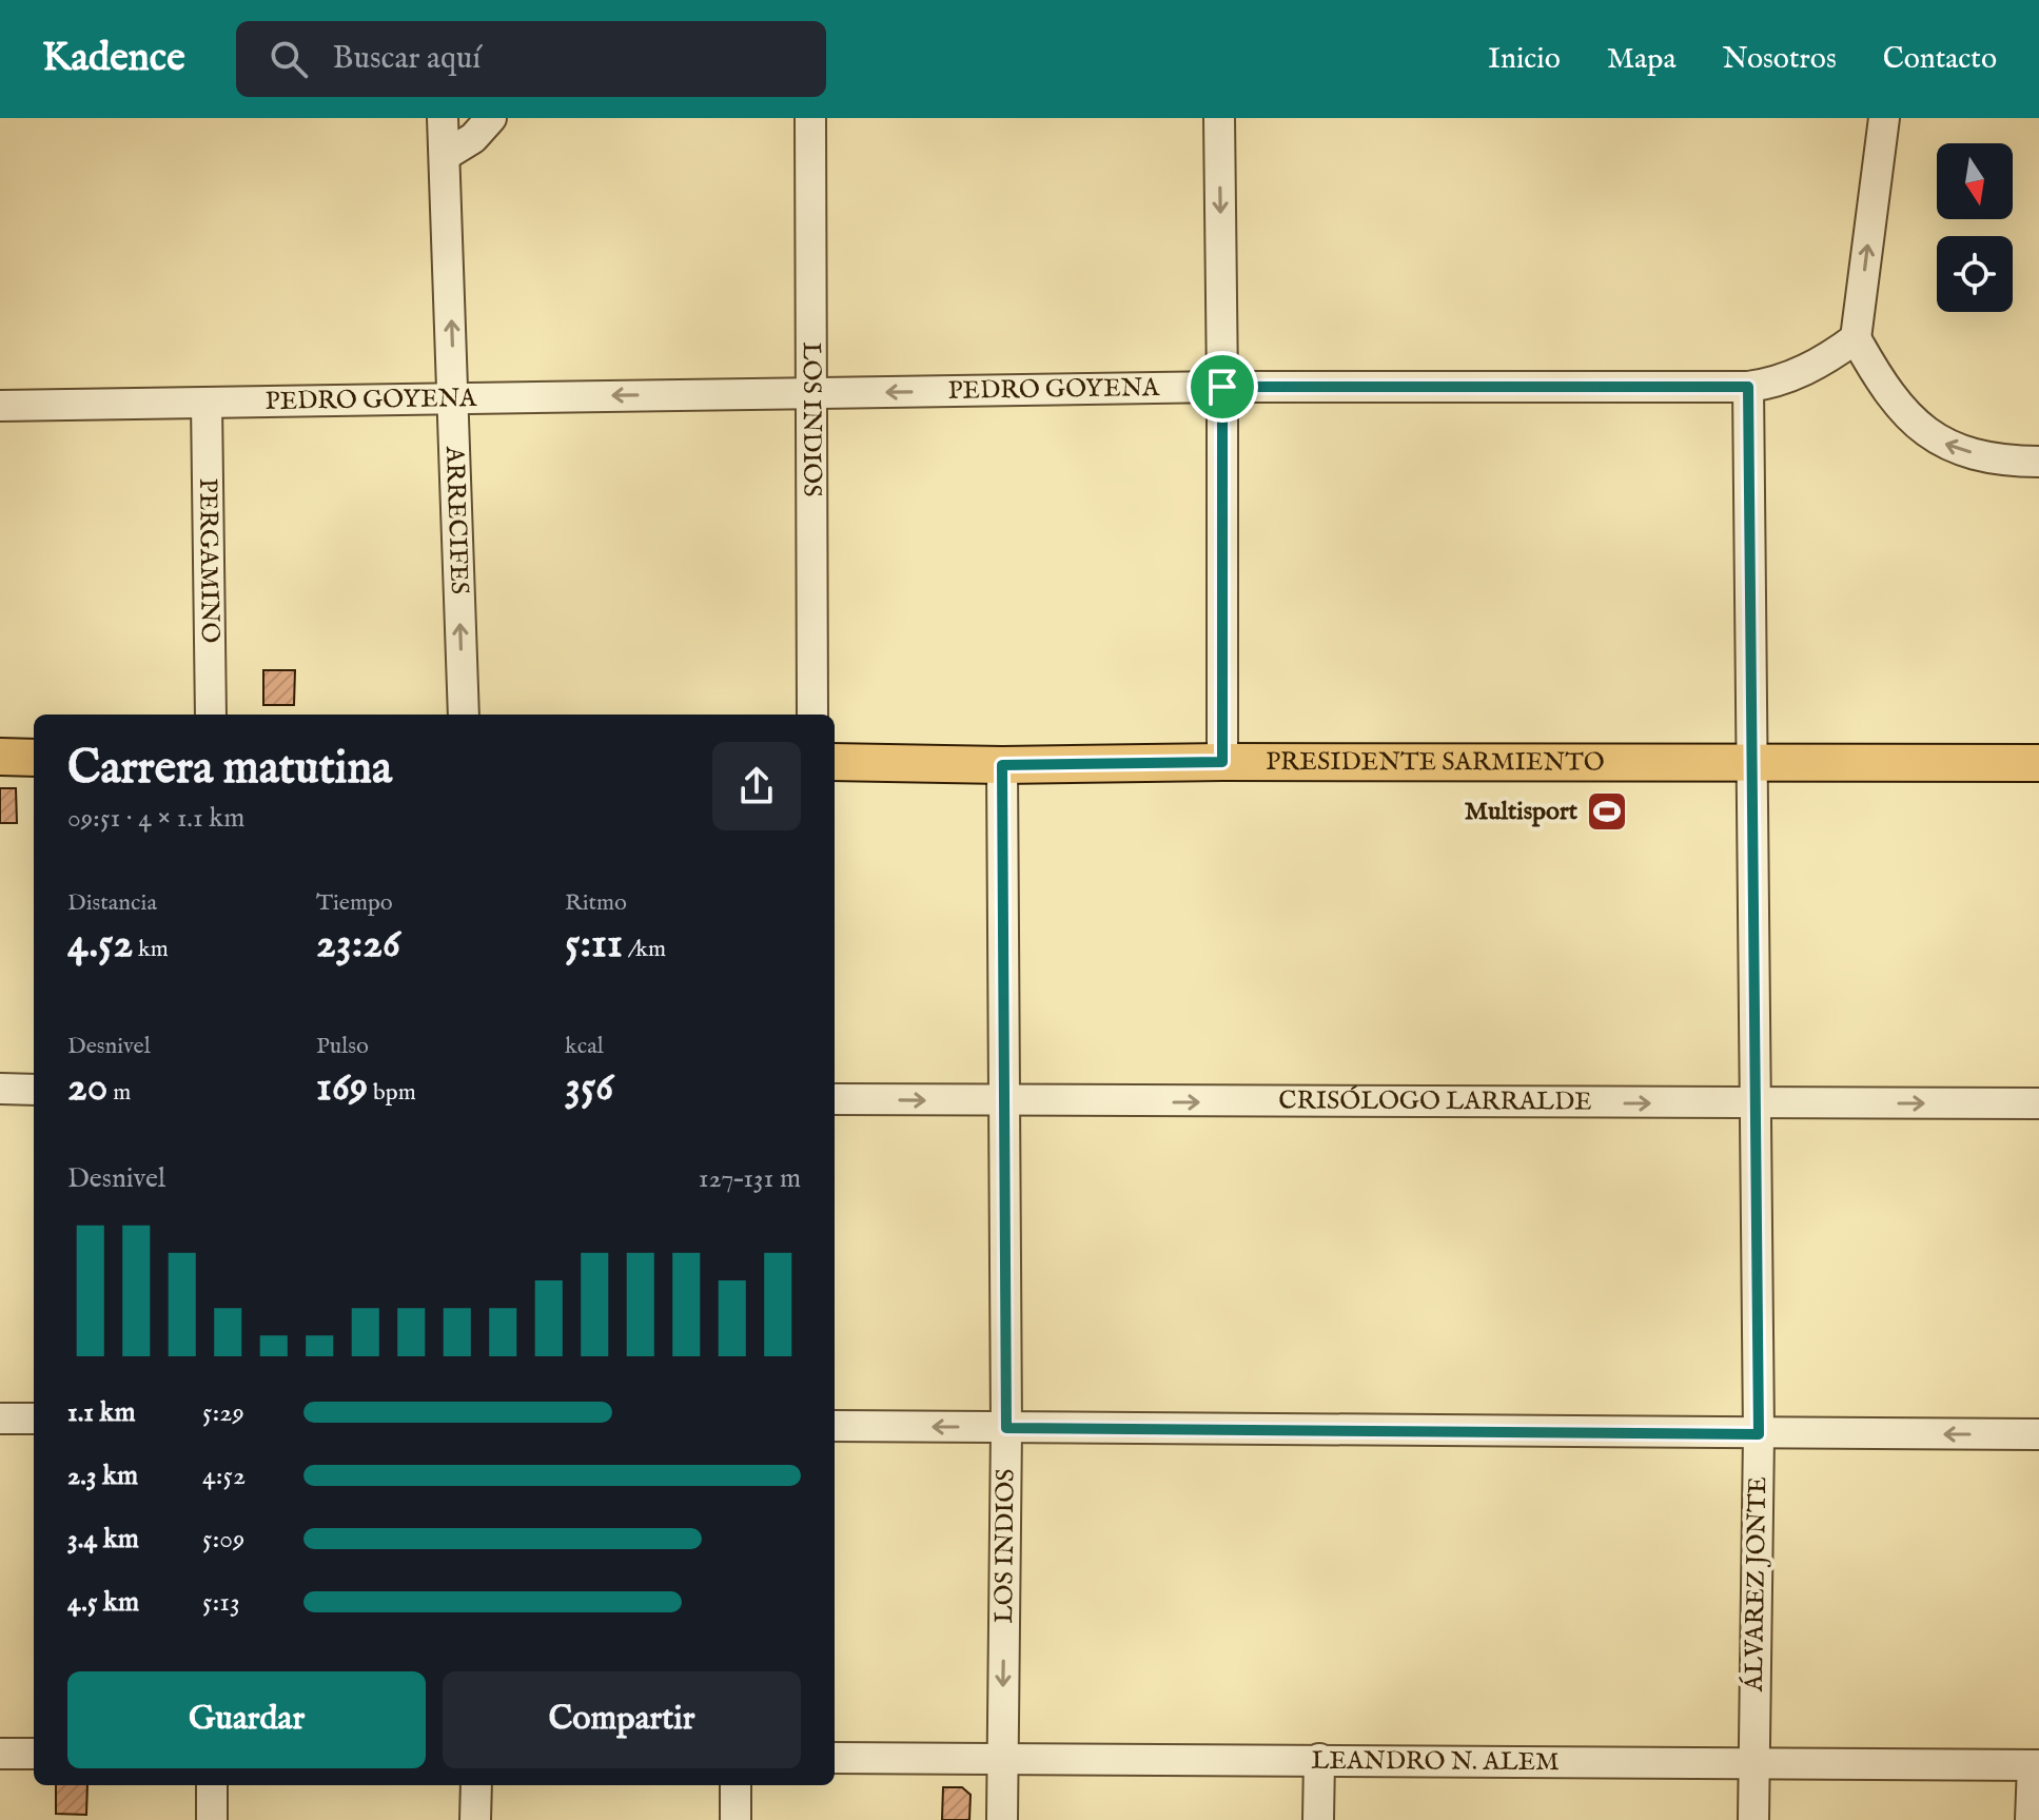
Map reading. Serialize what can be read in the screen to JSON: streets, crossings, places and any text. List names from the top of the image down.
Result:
{
  "streets": {
    "main road": ["PRESIDENTE SARMIENTO"],
    "street": [
      "PEDRO GOYENA",
      "LOS INDIOS",
      "ARRECIFES",
      "PERGAMINO",
      "CRISÓLOGO LARRALDE",
      "ÁLVAREZ JONTE",
      "LEANDRO N. ALEM"
    ]
  },
  "crossings": [
    ["PEDRO GOYENA", "LOS INDIOS"],
    ["PEDRO GOYENA", "ARRECIFES"],
    ["PEDRO GOYENA", "PERGAMINO"],
    ["PEDRO GOYENA", "ÁLVAREZ JONTE"],
    ["LOS INDIOS", "PRESIDENTE SARMIENTO"],
    ["LOS INDIOS", "CRISÓLOGO LARRALDE"],
    ["LOS INDIOS", "LEANDRO N. ALEM"],
    ["PRESIDENTE SARMIENTO", "ÁLVAREZ JONTE"],
    ["CRISÓLOGO LARRALDE", "ÁLVAREZ JONTE"],
    ["ÁLVAREZ JONTE", "LEANDRO N. ALEM"]
  ],
  "one_way": ["PEDRO GOYENA", "ARRECIFES", "CRISÓLOGO LARRALDE"],
  "places": {
    "sports": ["Multisport"]
  },
  "north": "bottom",
  "page": {
    "header": "Kadence",
    "search": "Buscar aquí",
    "nav": [
      "Inicio",
      "Mapa",
      "Nosotros",
      "Contacto"
    ],
    "heading": ["Carrera matutina", "09:51 · 4 × 1.1 km"],
    "stats": [
      ["Distancia", "4.52 km"],
      ["Tiempo", "23:26"],
      ["Ritmo", "5:11 /km"],
      ["Desnivel", "20 m"],
      ["Pulso", "169 bpm"],
      ["kcal", "356"]
    ],
    "chart": ["Desnivel", "127–131 m"],
    "list": [
      {
        "name": "1.1 km",
        "note": "5:29"
      },
      {
        "name": "2.3 km",
        "note": "4:52"
      },
      {
        "name": "3.4 km",
        "note": "5:09"
      },
      {
        "name": "4.5 km",
        "note": "5:13"
      }
    ],
    "buttons": ["Guardar", "Compartir"]
  }
}
